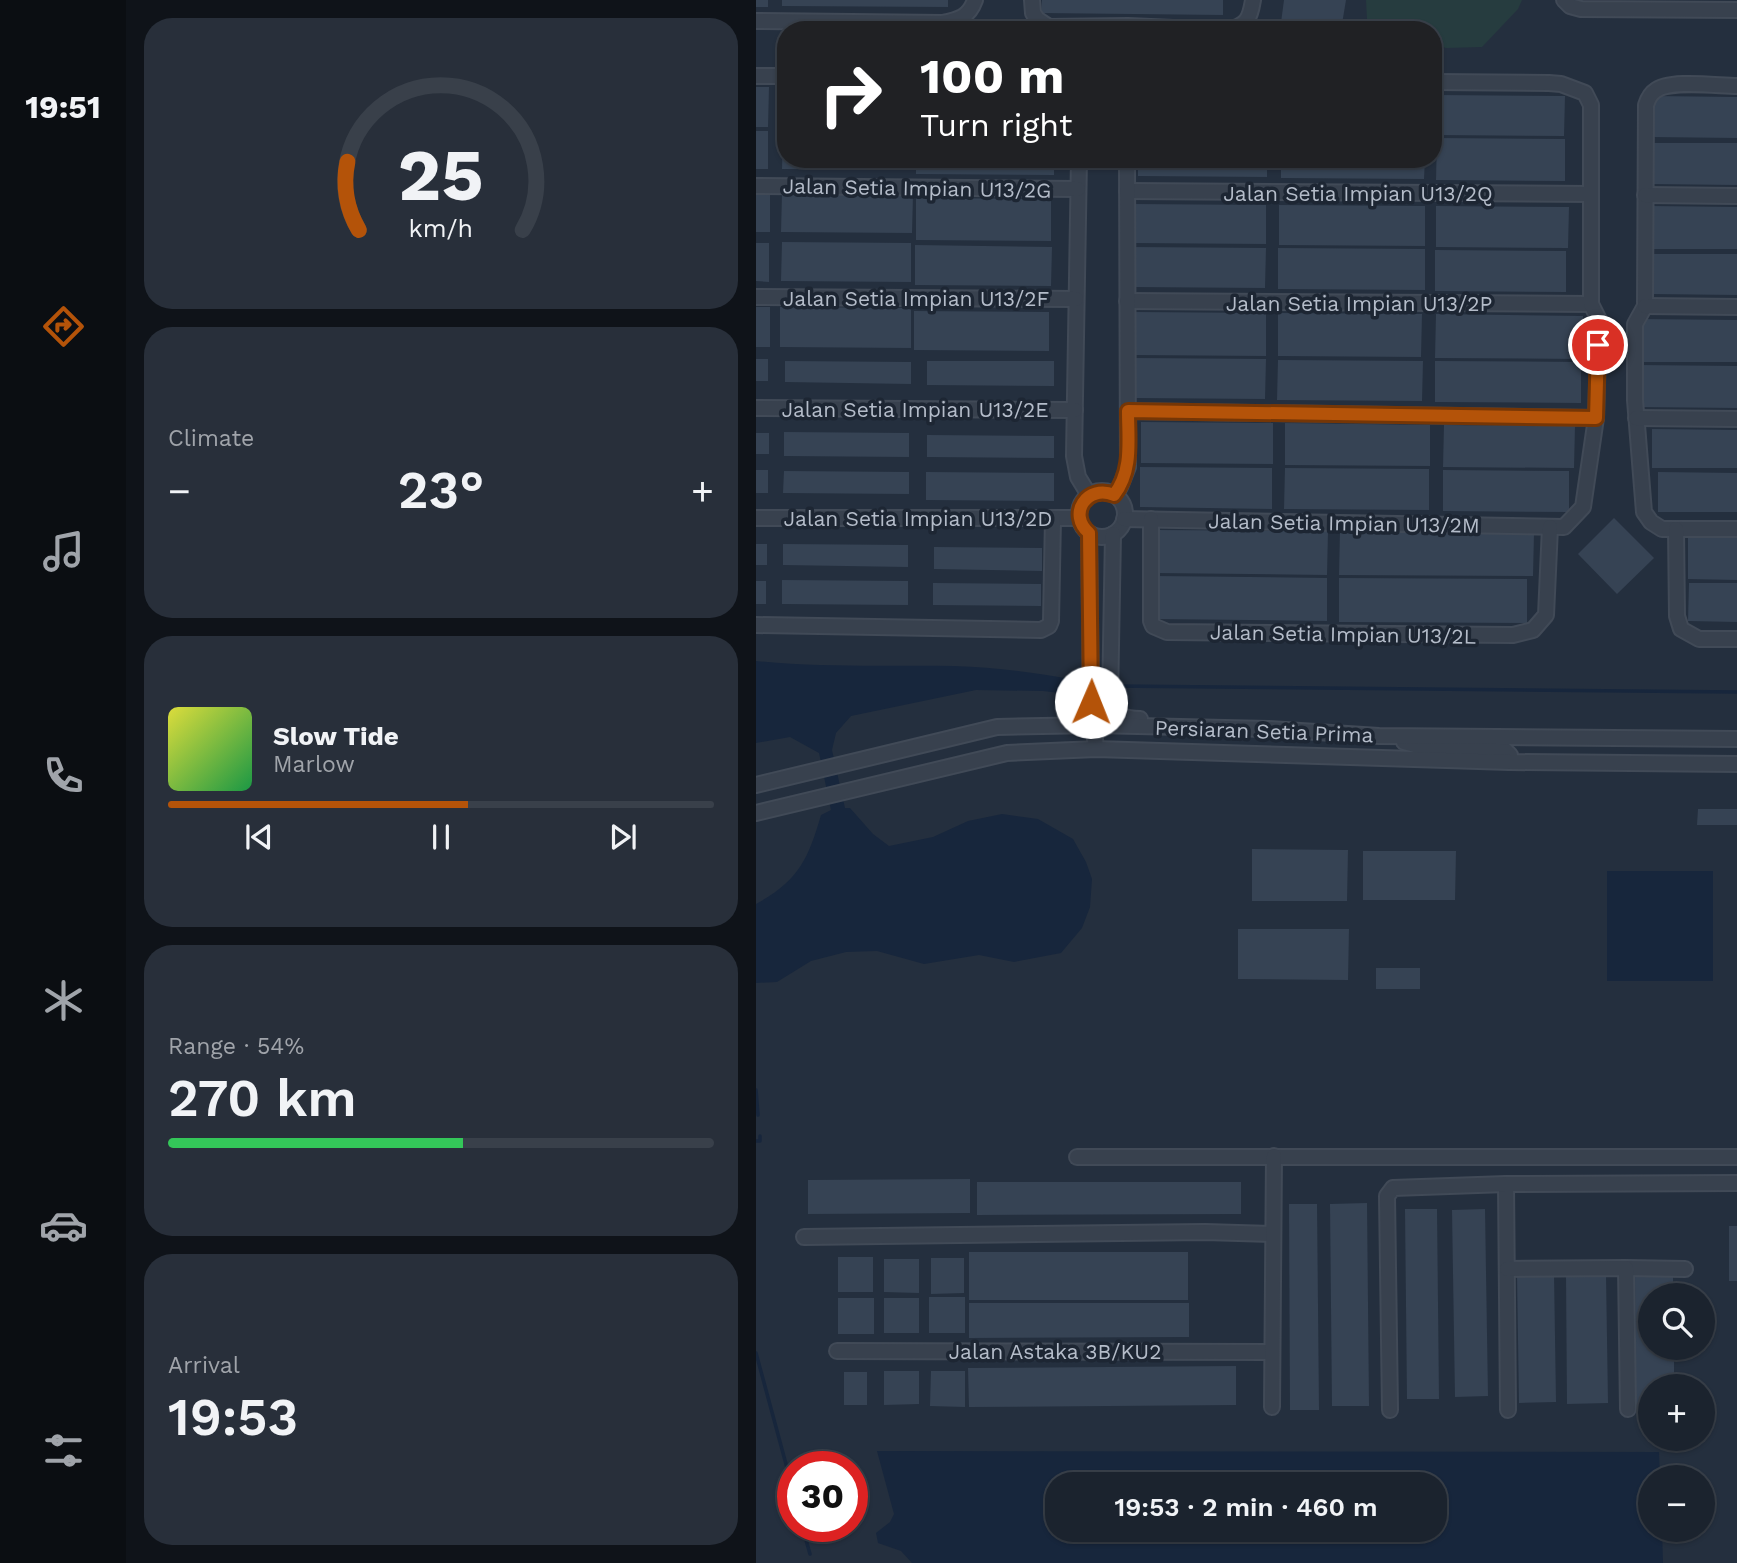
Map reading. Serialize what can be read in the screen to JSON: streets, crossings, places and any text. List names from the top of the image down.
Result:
{
  "streets": {
    "street": [
      "Jalan Setia Impian U13/2G",
      "Jalan Setia Impian U13/2Q",
      "Jalan Setia Impian U13/2F",
      "Jalan Setia Impian U13/2P",
      "Jalan Setia Impian U13/2E",
      "Jalan Setia Impian U13/2D",
      "Jalan Setia Impian U13/2M",
      "Jalan Setia Impian U13/2L",
      "Persiaran Setia Prima",
      "Jalan Astaka 3B/KU2"
    ]
  },
  "crossings": [
    ["Jalan Setia Impian U13/2D", "Jalan Setia Impian U13/2M"],
    ["Jalan Setia Impian U13/2M", "Jalan Setia Impian U13/2L"]
  ],
  "page": {
    "tabs": "19:51",
    "turn": ["100 m", "Turn right"],
    "tile": [
      "Climate",
      ["Range · 54%", "270 km"],
      ["Arrival", "19:53"]
    ],
    "heat": ["−", "23°", "+"],
    "song": ["Slow Tide", "Marlow"],
    "map_buttons": ["+", "−"],
    "limit": "30",
    "trip": "19:53 · 2 min · 460 m",
    "gauge": ["25", "km/h"]
  }
}
